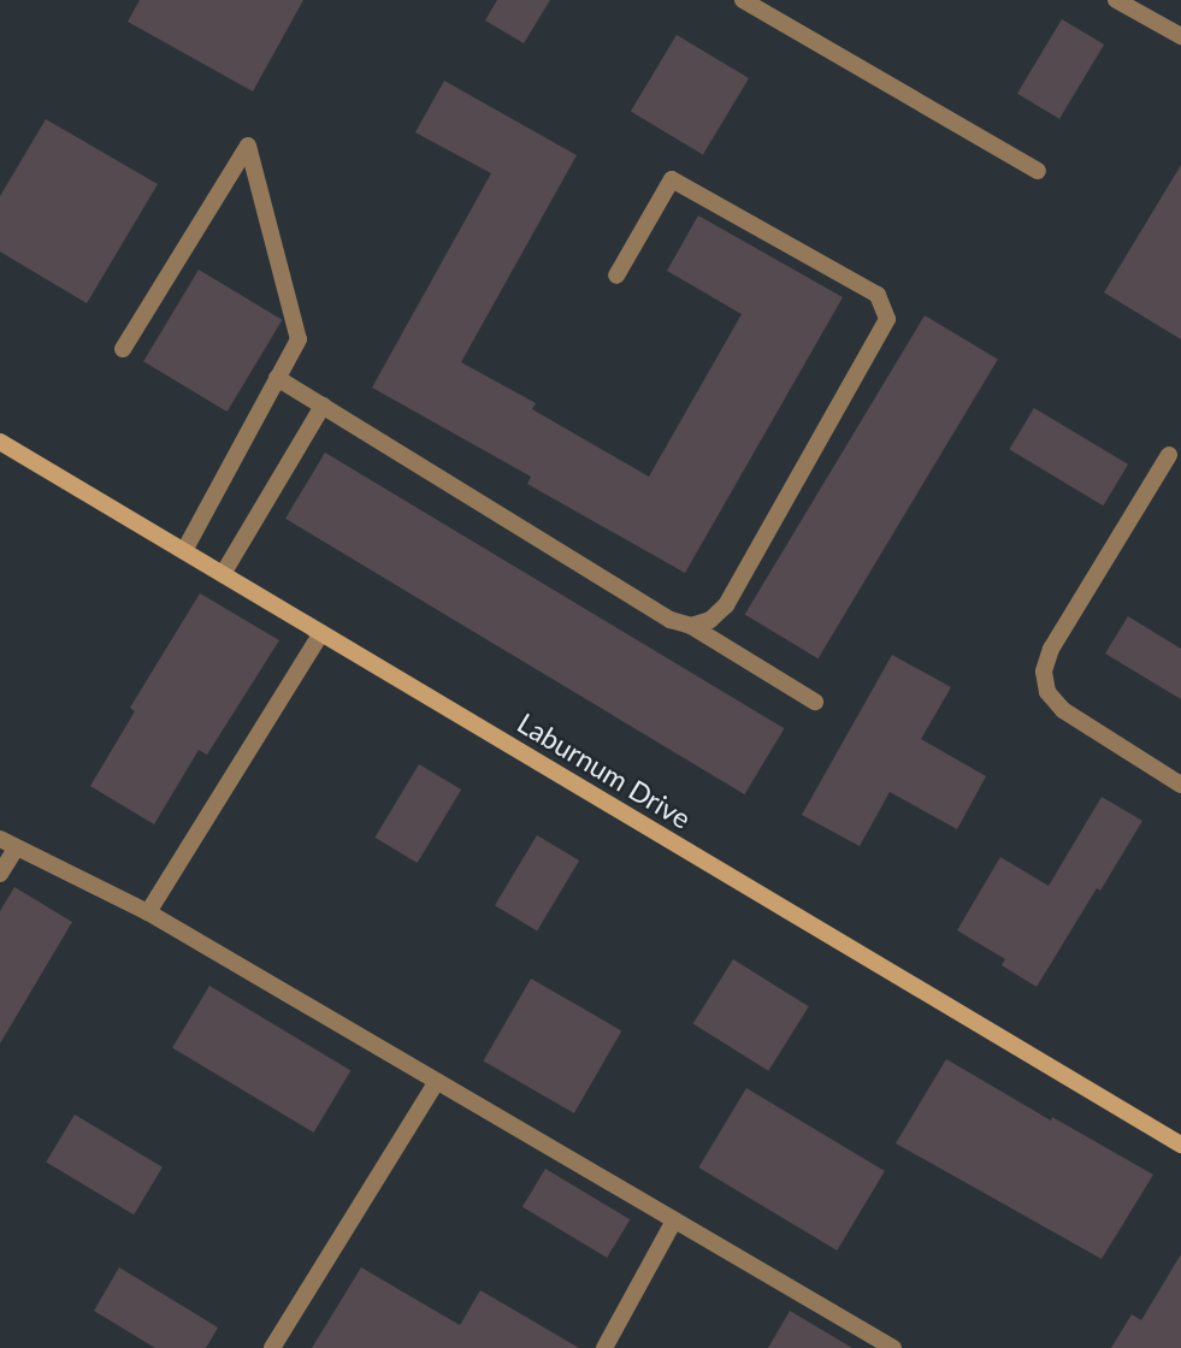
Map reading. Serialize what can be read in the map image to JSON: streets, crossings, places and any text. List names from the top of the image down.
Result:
{
  "streets": {
    "street": ["Laburnum Drive"]
  }
}
